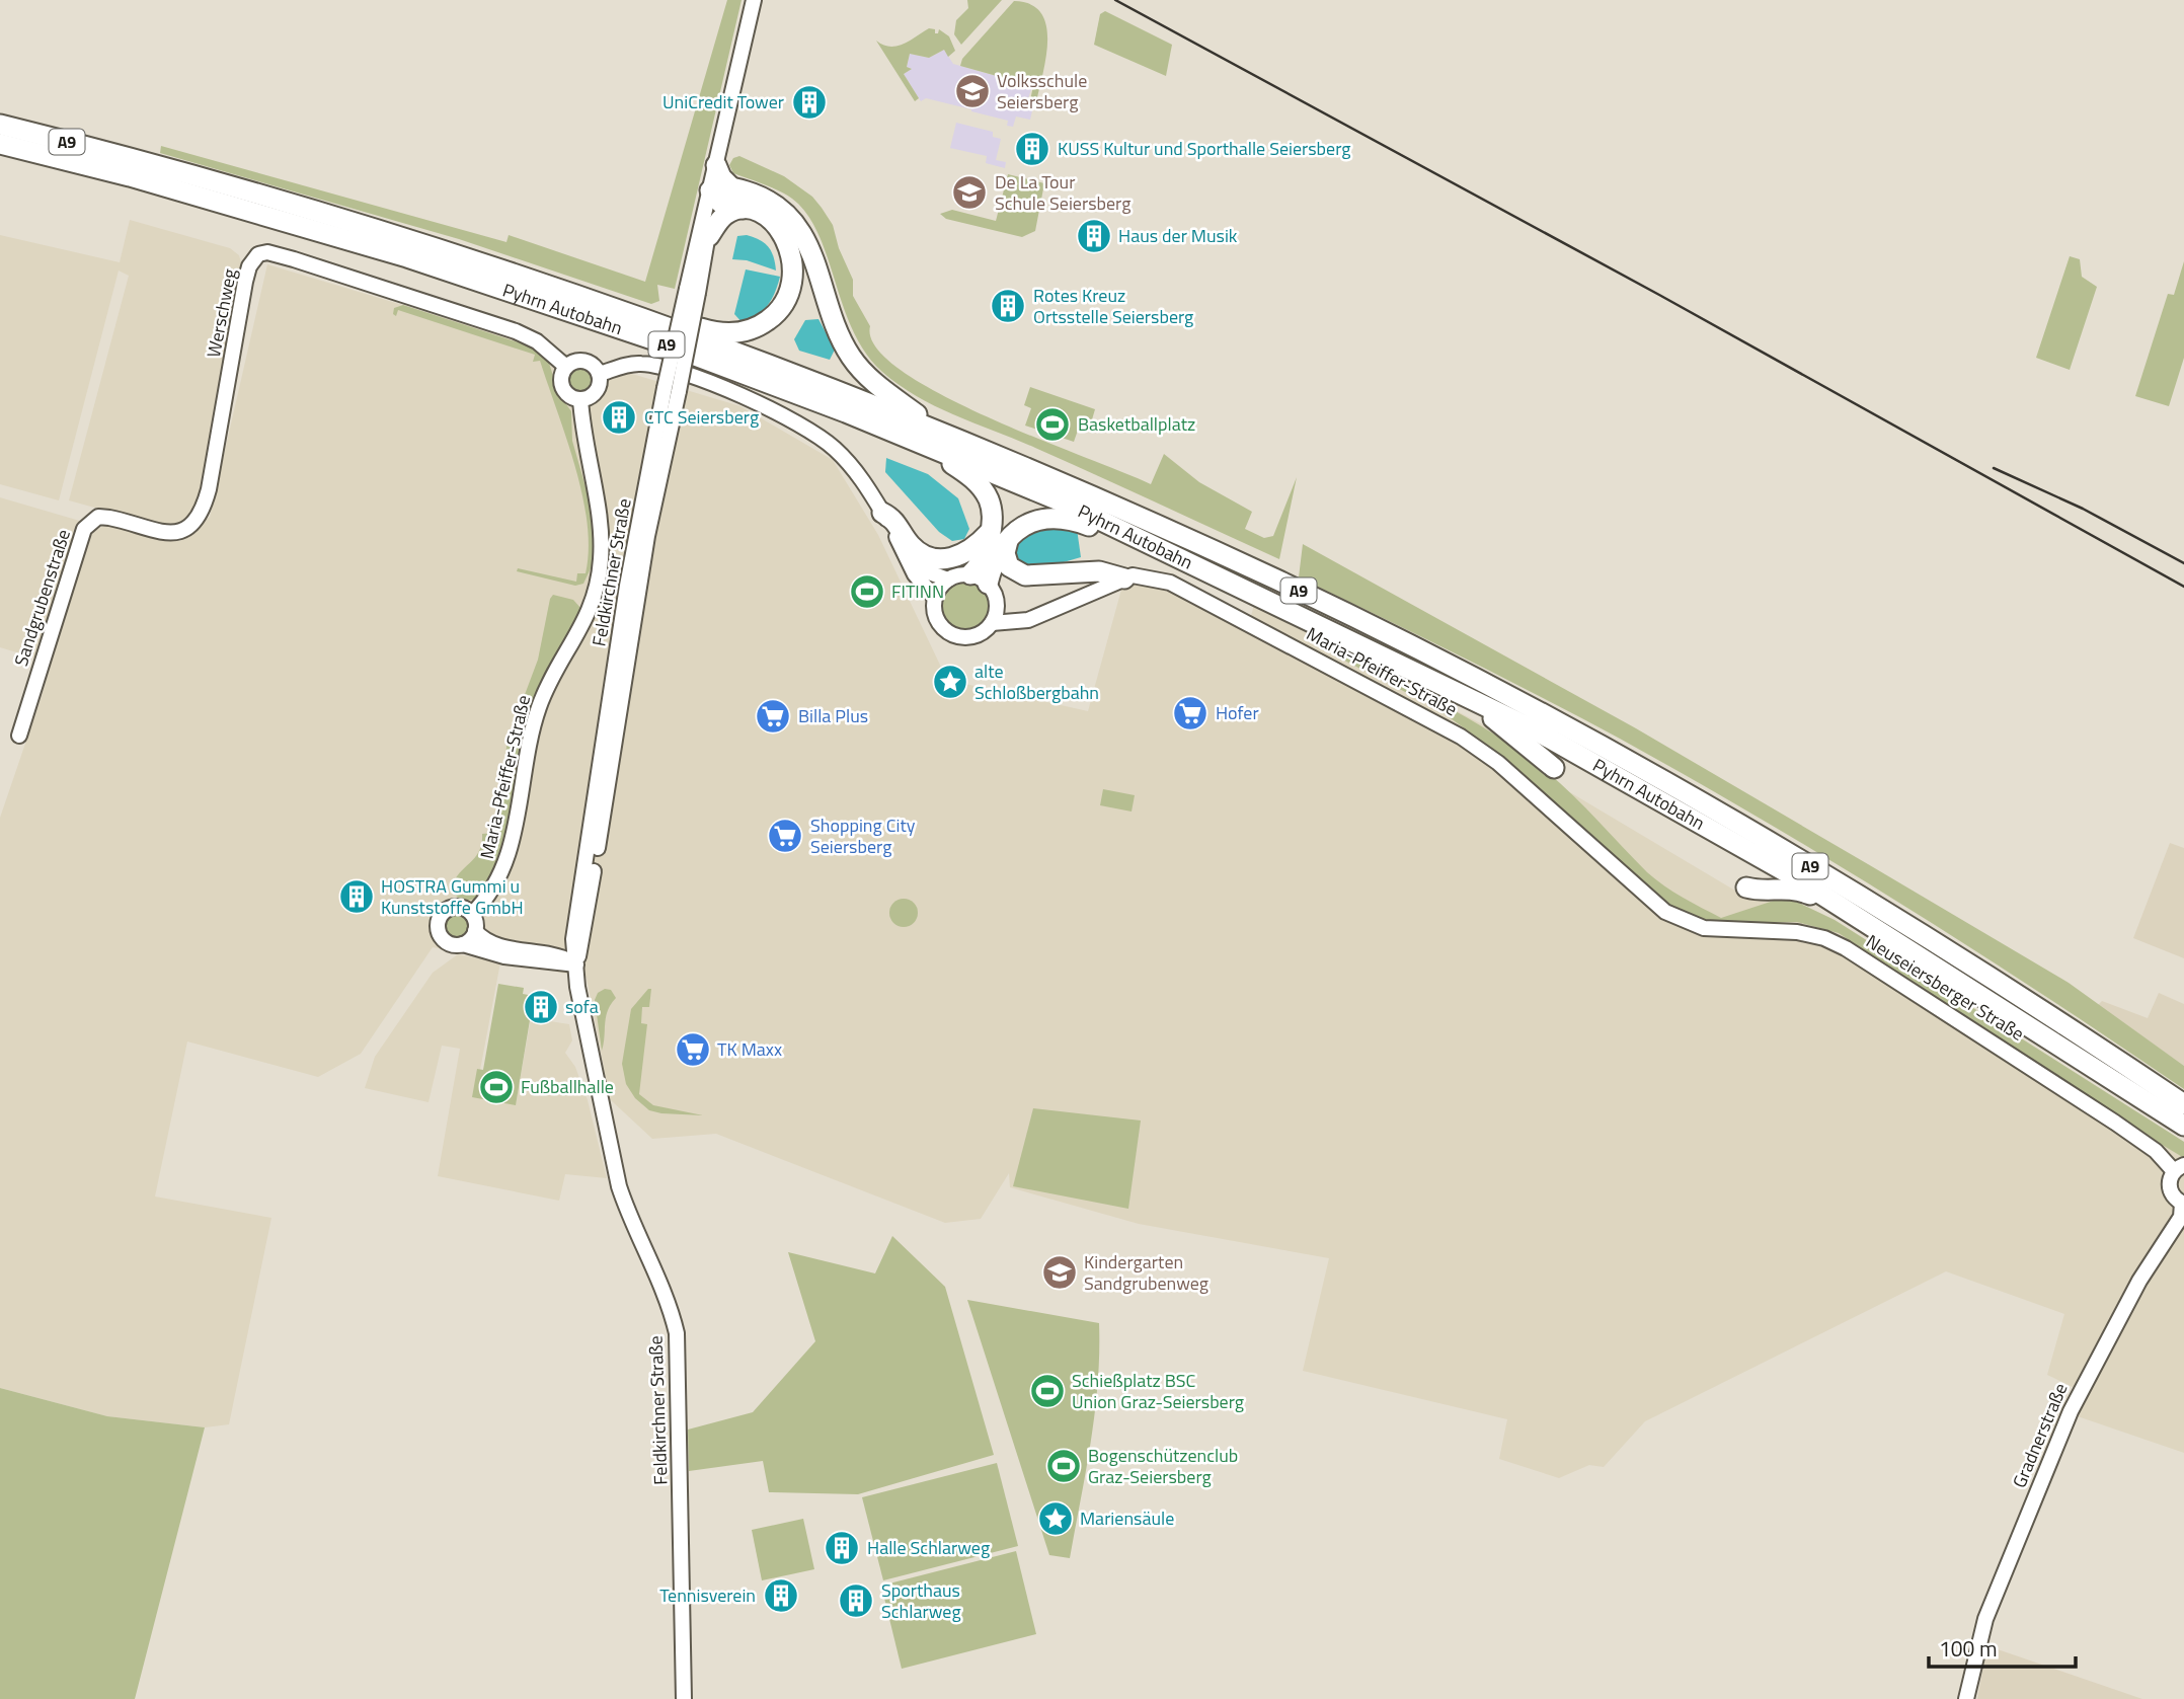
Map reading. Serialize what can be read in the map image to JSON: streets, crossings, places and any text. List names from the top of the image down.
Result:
{
  "streets": {
    "highway": ["A9", "Pyhrn Autobahn"],
    "main road": [
      "Werschweg",
      "Feldkirchner Straße",
      "Sandgrubenstraße",
      "Maria-Pfeiffer-Straße",
      "Neuseiersberger Straße",
      "Gradnerstraße"
    ]
  },
  "crossings": [
    ["Werschweg", "Sandgrubenstraße"],
    ["Werschweg", "Maria-Pfeiffer-Straße"],
    ["Maria-Pfeiffer-Straße", "Neuseiersberger Straße"],
    ["Neuseiersberger Straße", "Gradnerstraße"]
  ],
  "places": {
    "school or university": ["Volksschule Seiersberg", "De La Tour Schule Seiersberg", "Kindergarten Sandgrubenweg"],
    "building": [
      "UniCredit Tower",
      "KUSS Kultur und Sporthalle Seiersberg",
      "Haus der Musik",
      "Rotes Kreuz Ortsstelle Seiersberg",
      "CTC Seiersberg",
      "HOSTRA Gummi u Kunststoffe GmbH",
      "sofa",
      "Halle Schlarweg",
      "Tennisverein",
      "Sporthaus Schlarweg"
    ],
    "sports": [
      "Basketballplatz",
      "FITINN",
      "Fußballhalle",
      "Schießplatz BSC Union Graz-Seiersberg",
      "Bogenschützenclub Graz-Seiersberg"
    ],
    "place": ["alte Schloßbergbahn", "Mariensäule"],
    "supermarket": [
      "Hofer",
      "Billa Plus",
      "Shopping City Seiersberg",
      "TK Maxx"
    ]
  },
  "scale_bar": "100 m"
}
